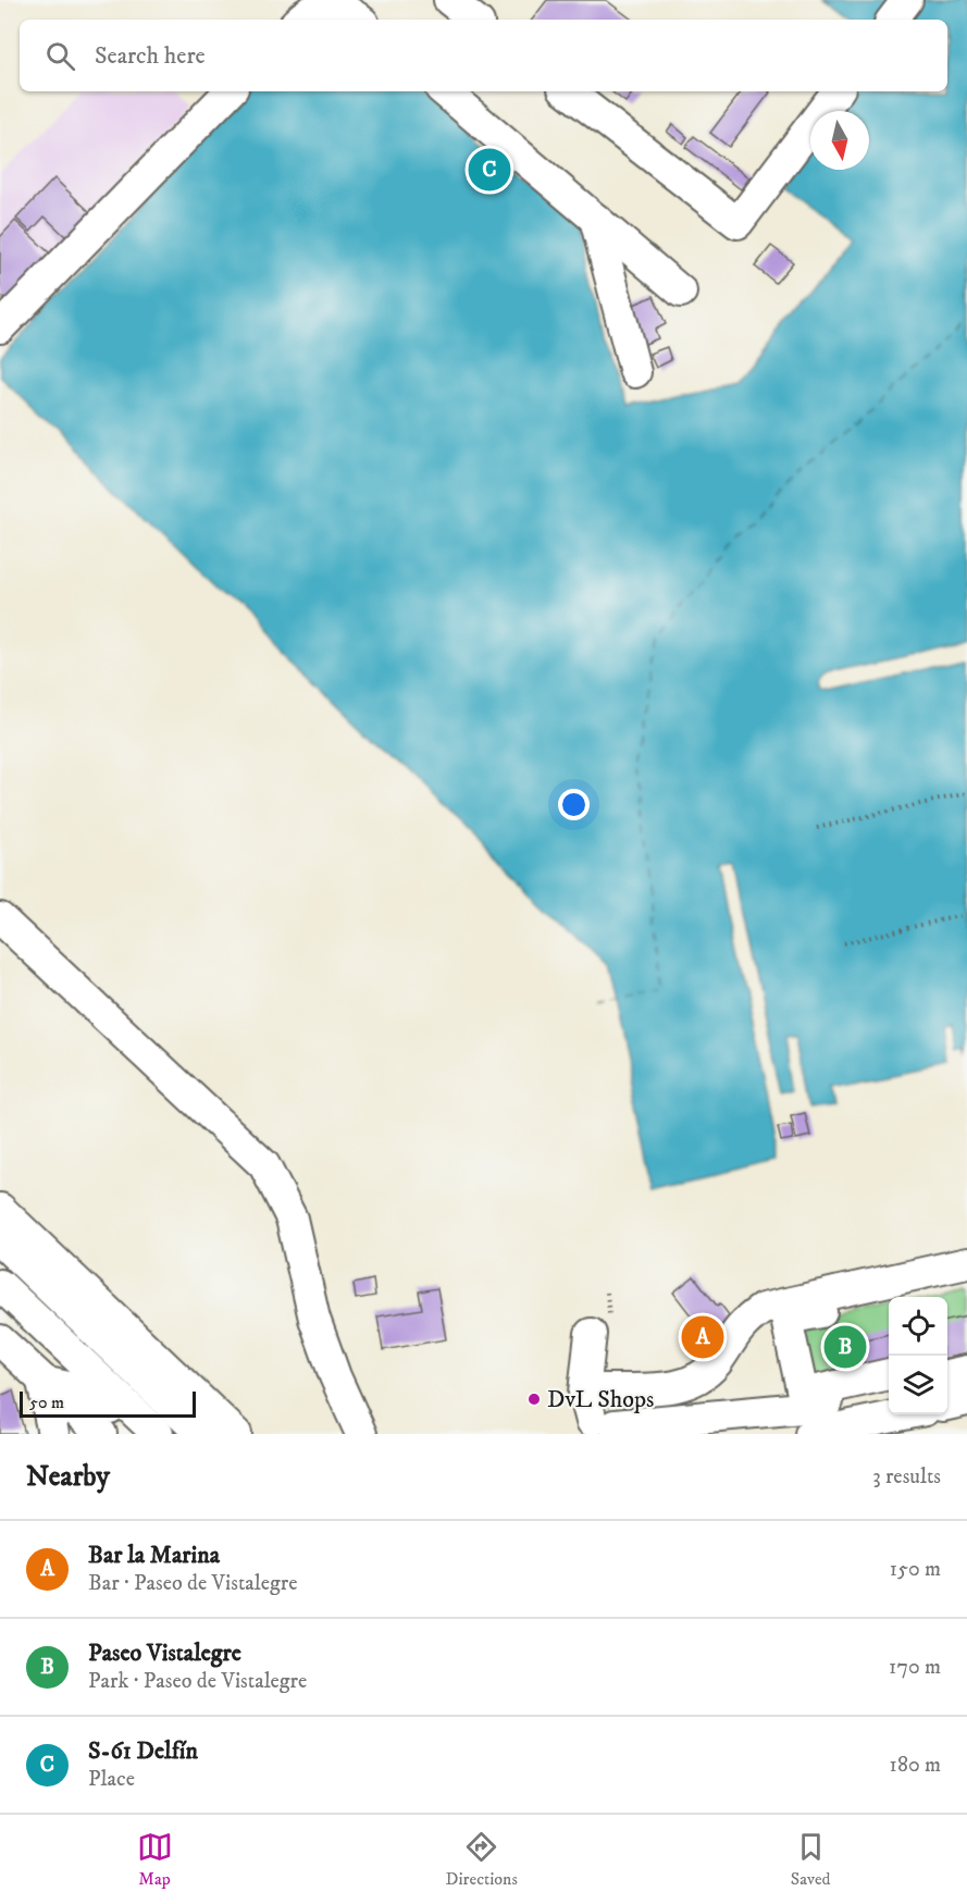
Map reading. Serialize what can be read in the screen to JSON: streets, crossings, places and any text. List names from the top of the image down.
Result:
{
  "places": ["DvL Shops"],
  "scale_bar": "50 m",
  "north": "bottom",
  "page": {
    "search": "Search here",
    "pins": ["C", "A", "B"],
    "scale": "50 m",
    "heading": ["Nearby", "3 results"],
    "list": [
      {
        "mark": "A",
        "name": "Bar la Marina",
        "note": "Bar · Paseo de Vistalegre",
        "value": "150 m"
      },
      {
        "mark": "B",
        "name": "Paseo Vistalegre",
        "note": "Park · Paseo de Vistalegre",
        "value": "170 m"
      },
      {
        "mark": "C",
        "name": "S-61 Delfín",
        "note": "Place",
        "value": "180 m"
      }
    ],
    "nav": ["Map", "Directions", "Saved"]
  }
}
